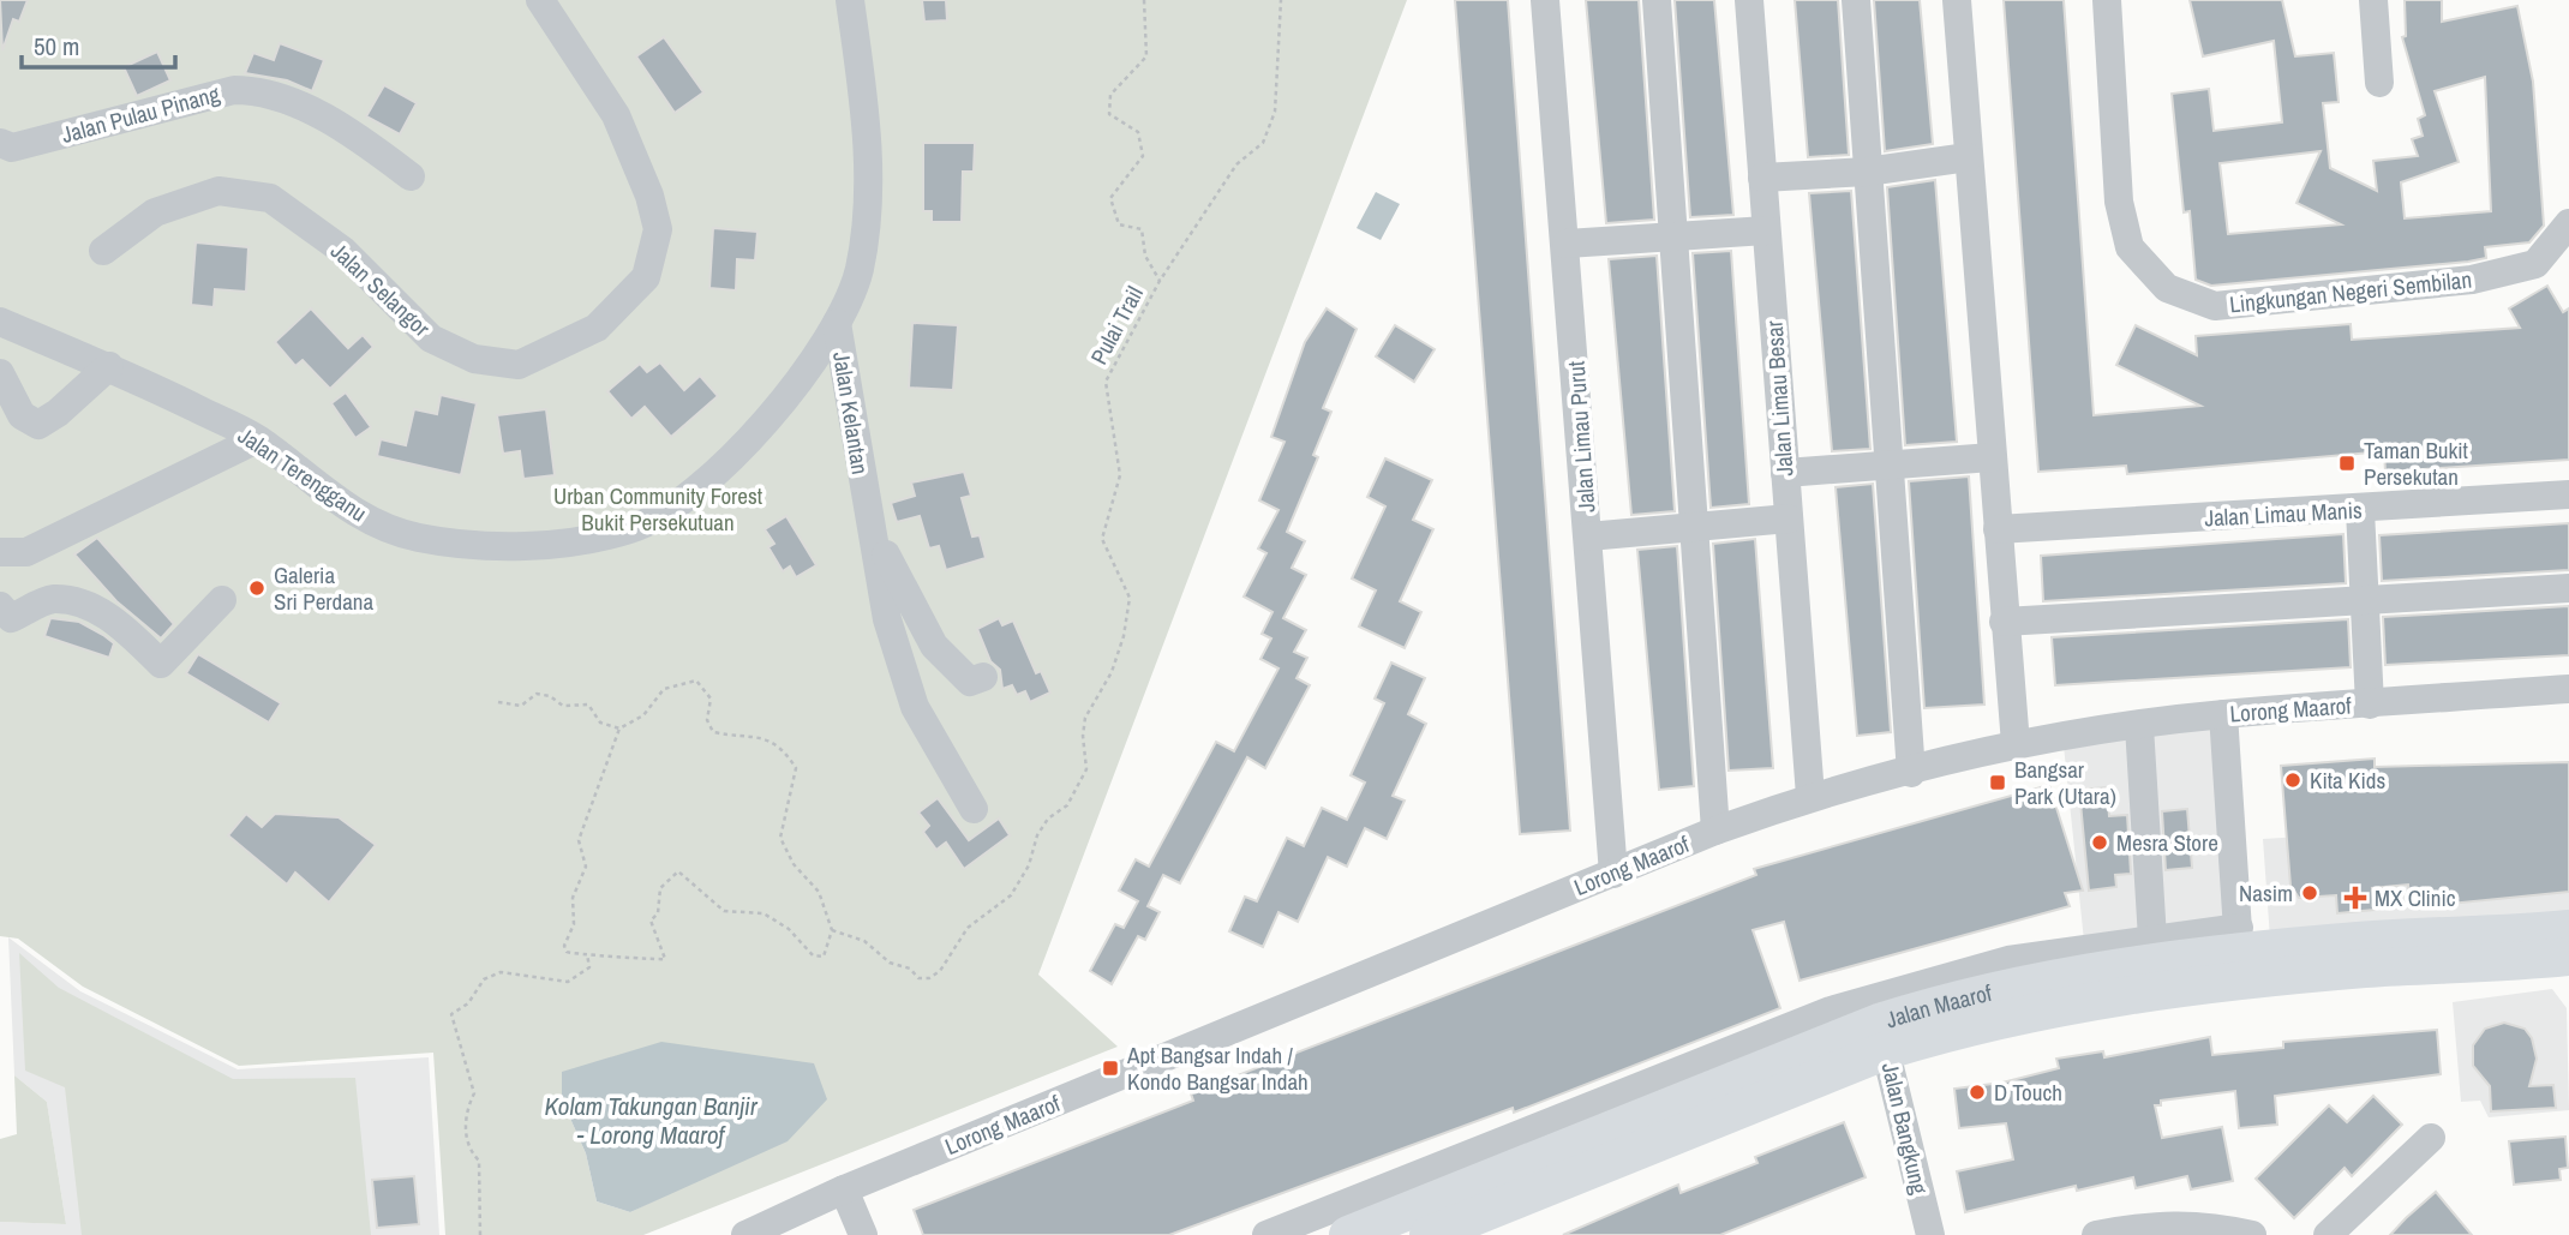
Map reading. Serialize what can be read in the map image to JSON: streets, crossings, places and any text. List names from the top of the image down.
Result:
{
  "streets": {
    "main road": ["Jalan Maarof"],
    "street": [
      "Jalan Pulau Pinang",
      "Jalan Selangor",
      "Lingkungan Negeri Sembilan",
      "Jalan Limau Besar",
      "Jalan Kelantan",
      "Jalan Limau Purut",
      "Jalan Terengganu",
      "Jalan Limau Manis",
      "Lorong Maarof",
      "Jalan Bangkung"
    ],
    "path": ["Pulai Trail"]
  },
  "crossings": [
    ["Jalan Limau Besar", "Lorong Maarof"],
    ["Jalan Kelantan", "Jalan Terengganu"],
    ["Jalan Limau Purut", "Lorong Maarof"],
    ["Jalan Maarof", "Jalan Bangkung"]
  ],
  "water": ["Kolam Takungan Banjir - Lorong Maarof"],
  "parks": ["Urban Community Forest Bukit Persekutuan"],
  "places": {
    "transit": ["Taman Bukit Persekutan", "Bangsar Park (Utara)", "Apt Bangsar Indah / Kondo Bangsar Indah"],
    "other": [
      "Galeria Sri Perdana",
      "Kita Kids",
      "Mesra Store",
      "Nasim",
      "D Touch"
    ],
    "health": ["MX Clinic"]
  },
  "scale_bar": "50 m"
}
